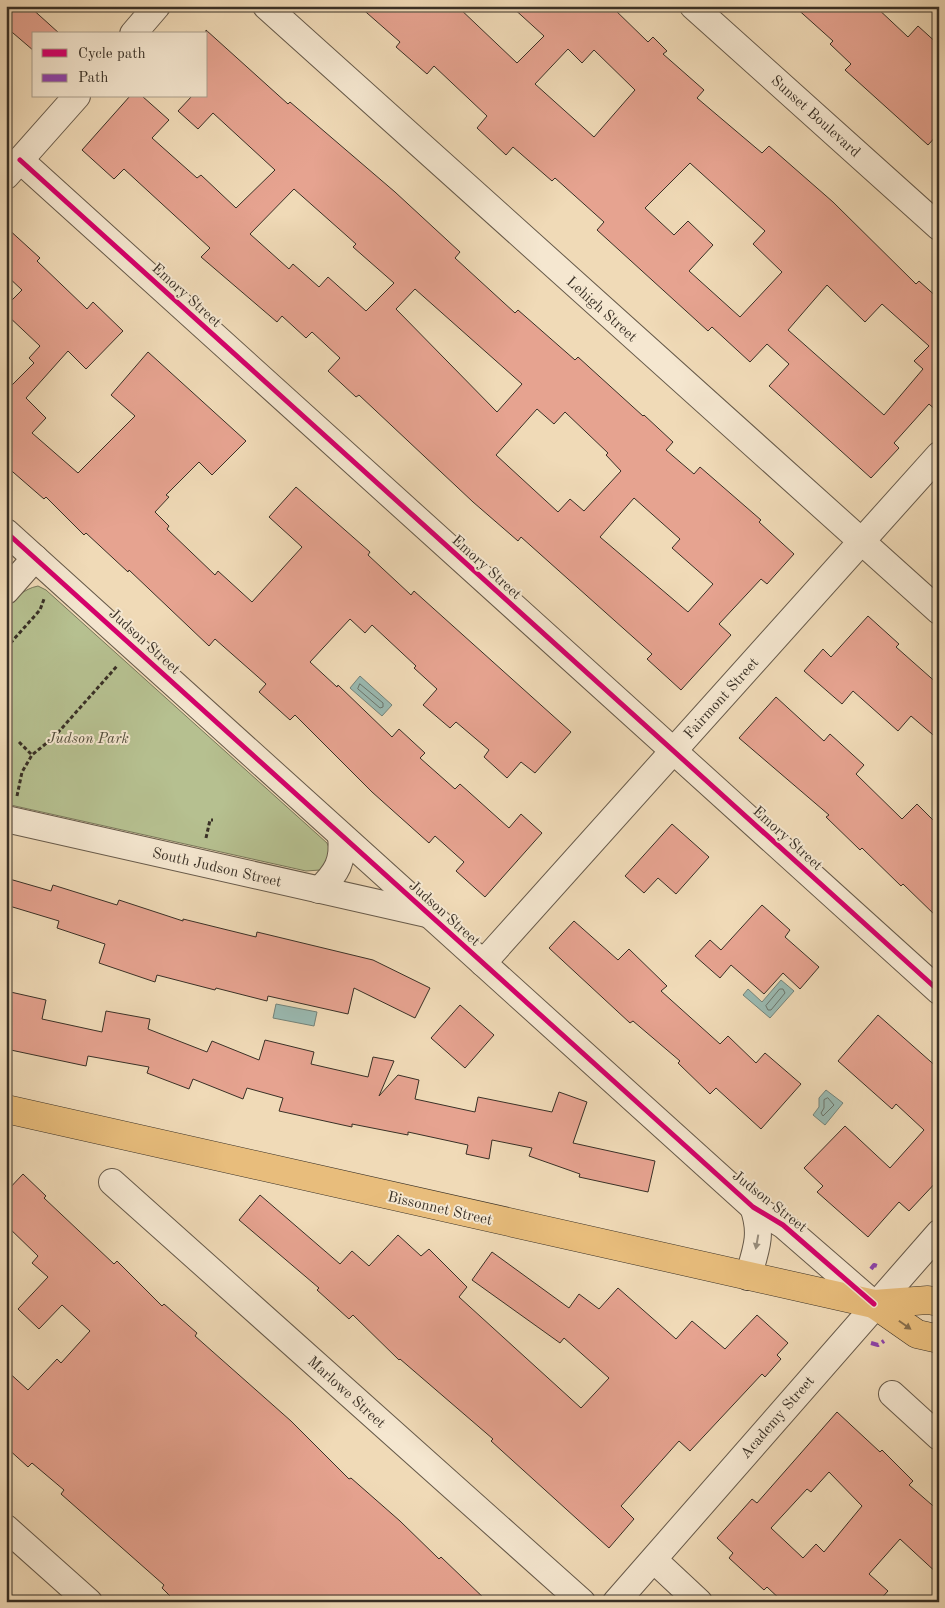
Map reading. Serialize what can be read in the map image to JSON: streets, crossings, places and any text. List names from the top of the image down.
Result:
{
  "streets": {
    "main road": ["Bissonnet Street"],
    "street": [
      "Sunset Boulevard",
      "Emory Street",
      "Lehigh Street",
      "Judson Street",
      "Fairmont Street",
      "South Judson Street",
      "Marlowe Street",
      "Academy Street"
    ]
  },
  "crossings": [
    ["Emory Street", "Fairmont Street"],
    ["Lehigh Street", "Fairmont Street"],
    ["Judson Street", "Fairmont Street"],
    ["Judson Street", "South Judson Street"],
    ["Judson Street", "Bissonnet Street"],
    ["Judson Street", "Academy Street"],
    ["Bissonnet Street", "Academy Street"]
  ],
  "parks": ["Judson Park"],
  "legend": ["Cycle path", "Path"]
}
